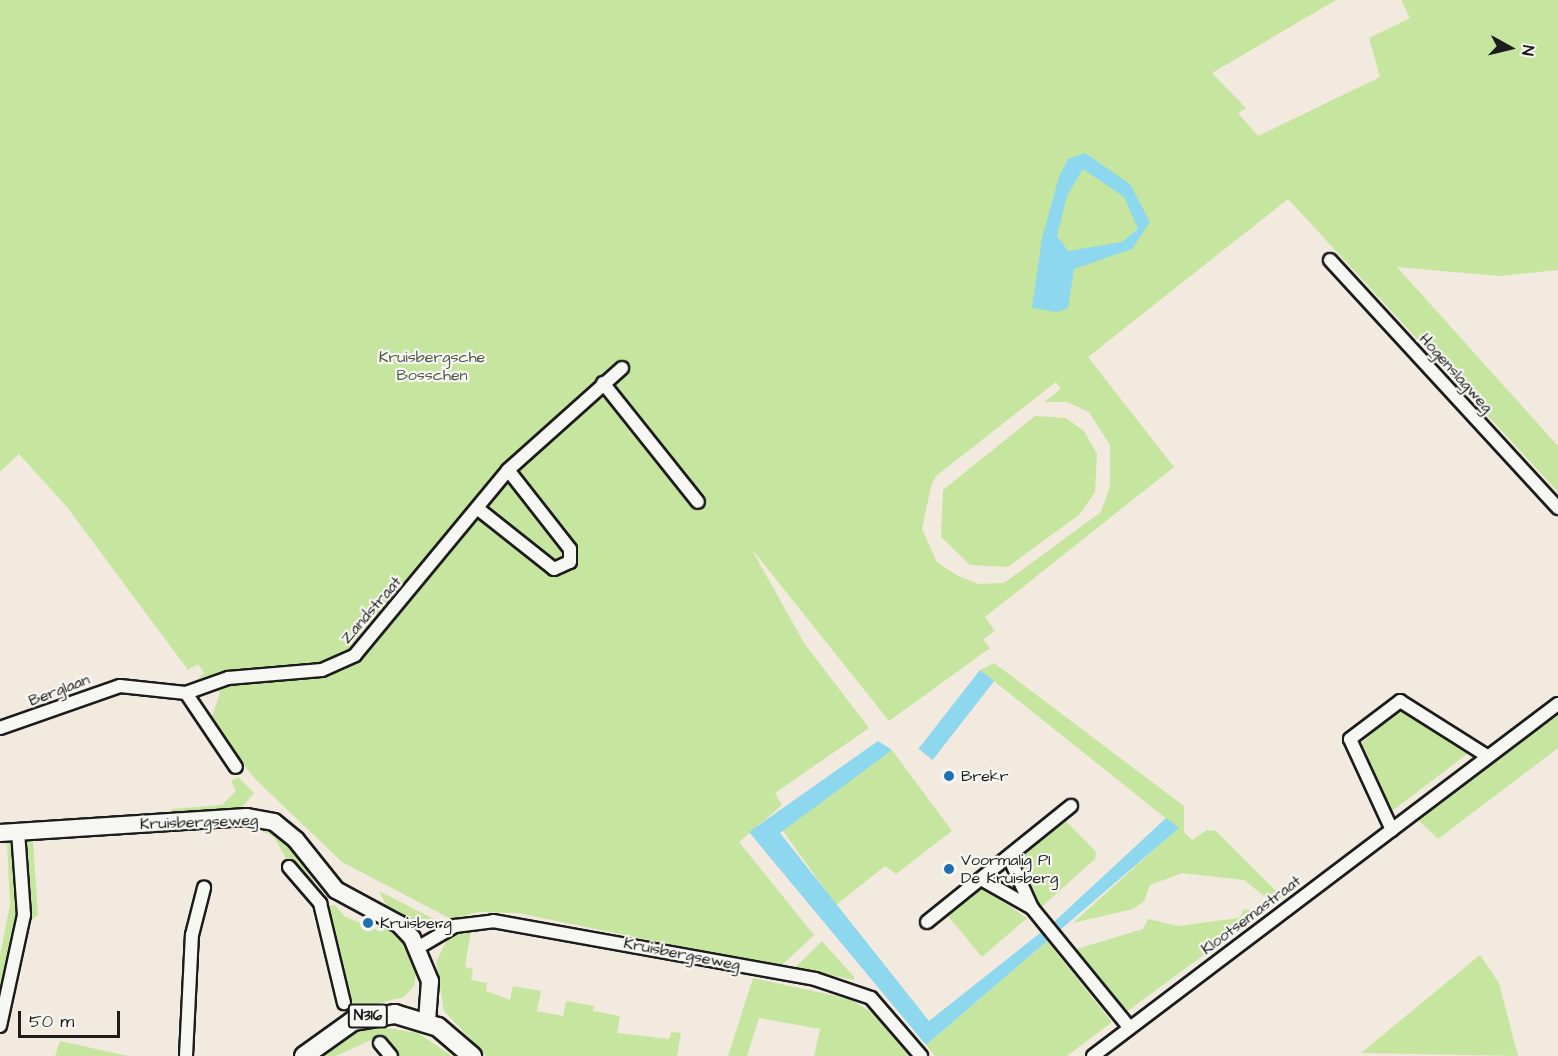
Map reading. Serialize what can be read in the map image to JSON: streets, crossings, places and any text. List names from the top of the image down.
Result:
{
  "streets": {
    "main road": ["N316"],
    "street": [
      "Hogenslagweg",
      "Zandstraat",
      "Berglaan",
      "Kruisbergseweg",
      "Klootsemastraat"
    ]
  },
  "crossings": [
    ["Zandstraat", "Berglaan"],
    ["Kruisbergseweg", "N316"]
  ],
  "parks": ["Kruisbergsche Bosschen"],
  "places": ["Brekr", "Voormalig PI De Kruisberg", "Kruisberg"],
  "scale_bar": "50 m",
  "north": "right"
}
